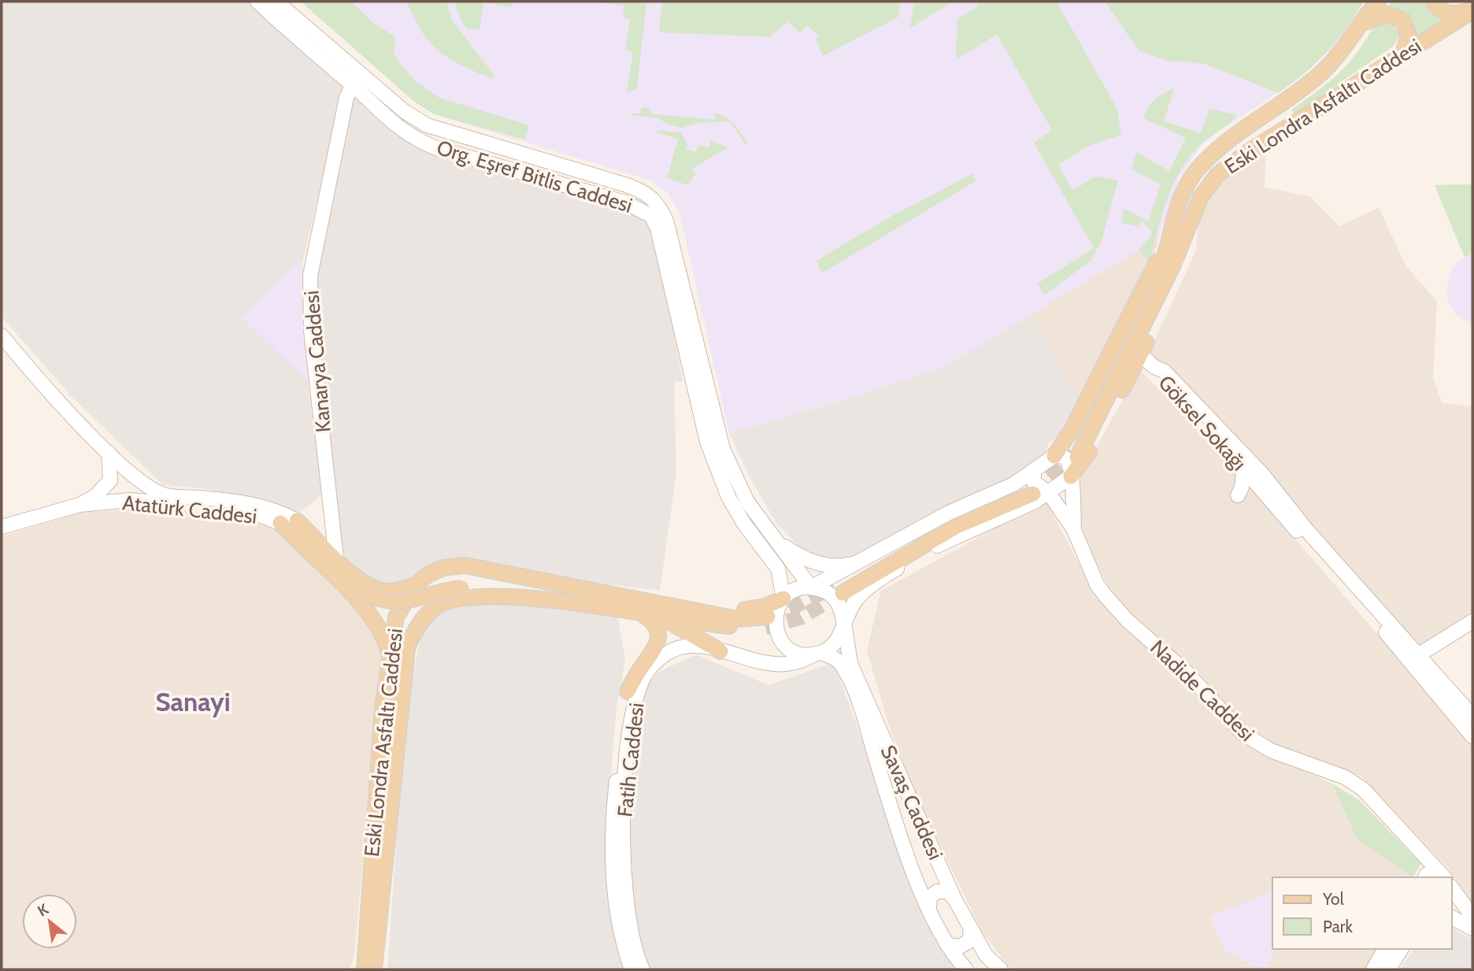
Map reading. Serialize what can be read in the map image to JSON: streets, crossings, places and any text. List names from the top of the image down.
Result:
{
  "streets": {
    "main road": ["Eski Londra Asfaltı Caddesi"],
    "street": [
      "Org. Eşref Bitlis Caddesi",
      "Kanarya Caddesi",
      "Göksel Sokağı",
      "Atatürk Caddesi",
      "Nadide Caddesi",
      "Fatih Caddesi",
      "Savaş Caddesi"
    ]
  },
  "crossings": [
    ["Org. Eşref Bitlis Caddesi", "Kanarya Caddesi"],
    ["Org. Eşref Bitlis Caddesi", "Fatih Caddesi"],
    ["Org. Eşref Bitlis Caddesi", "Savaş Caddesi"],
    ["Fatih Caddesi", "Savaş Caddesi"]
  ],
  "districts": ["Sanayi"],
  "legend": ["Yol", "Park"],
  "north": "top left"
}
